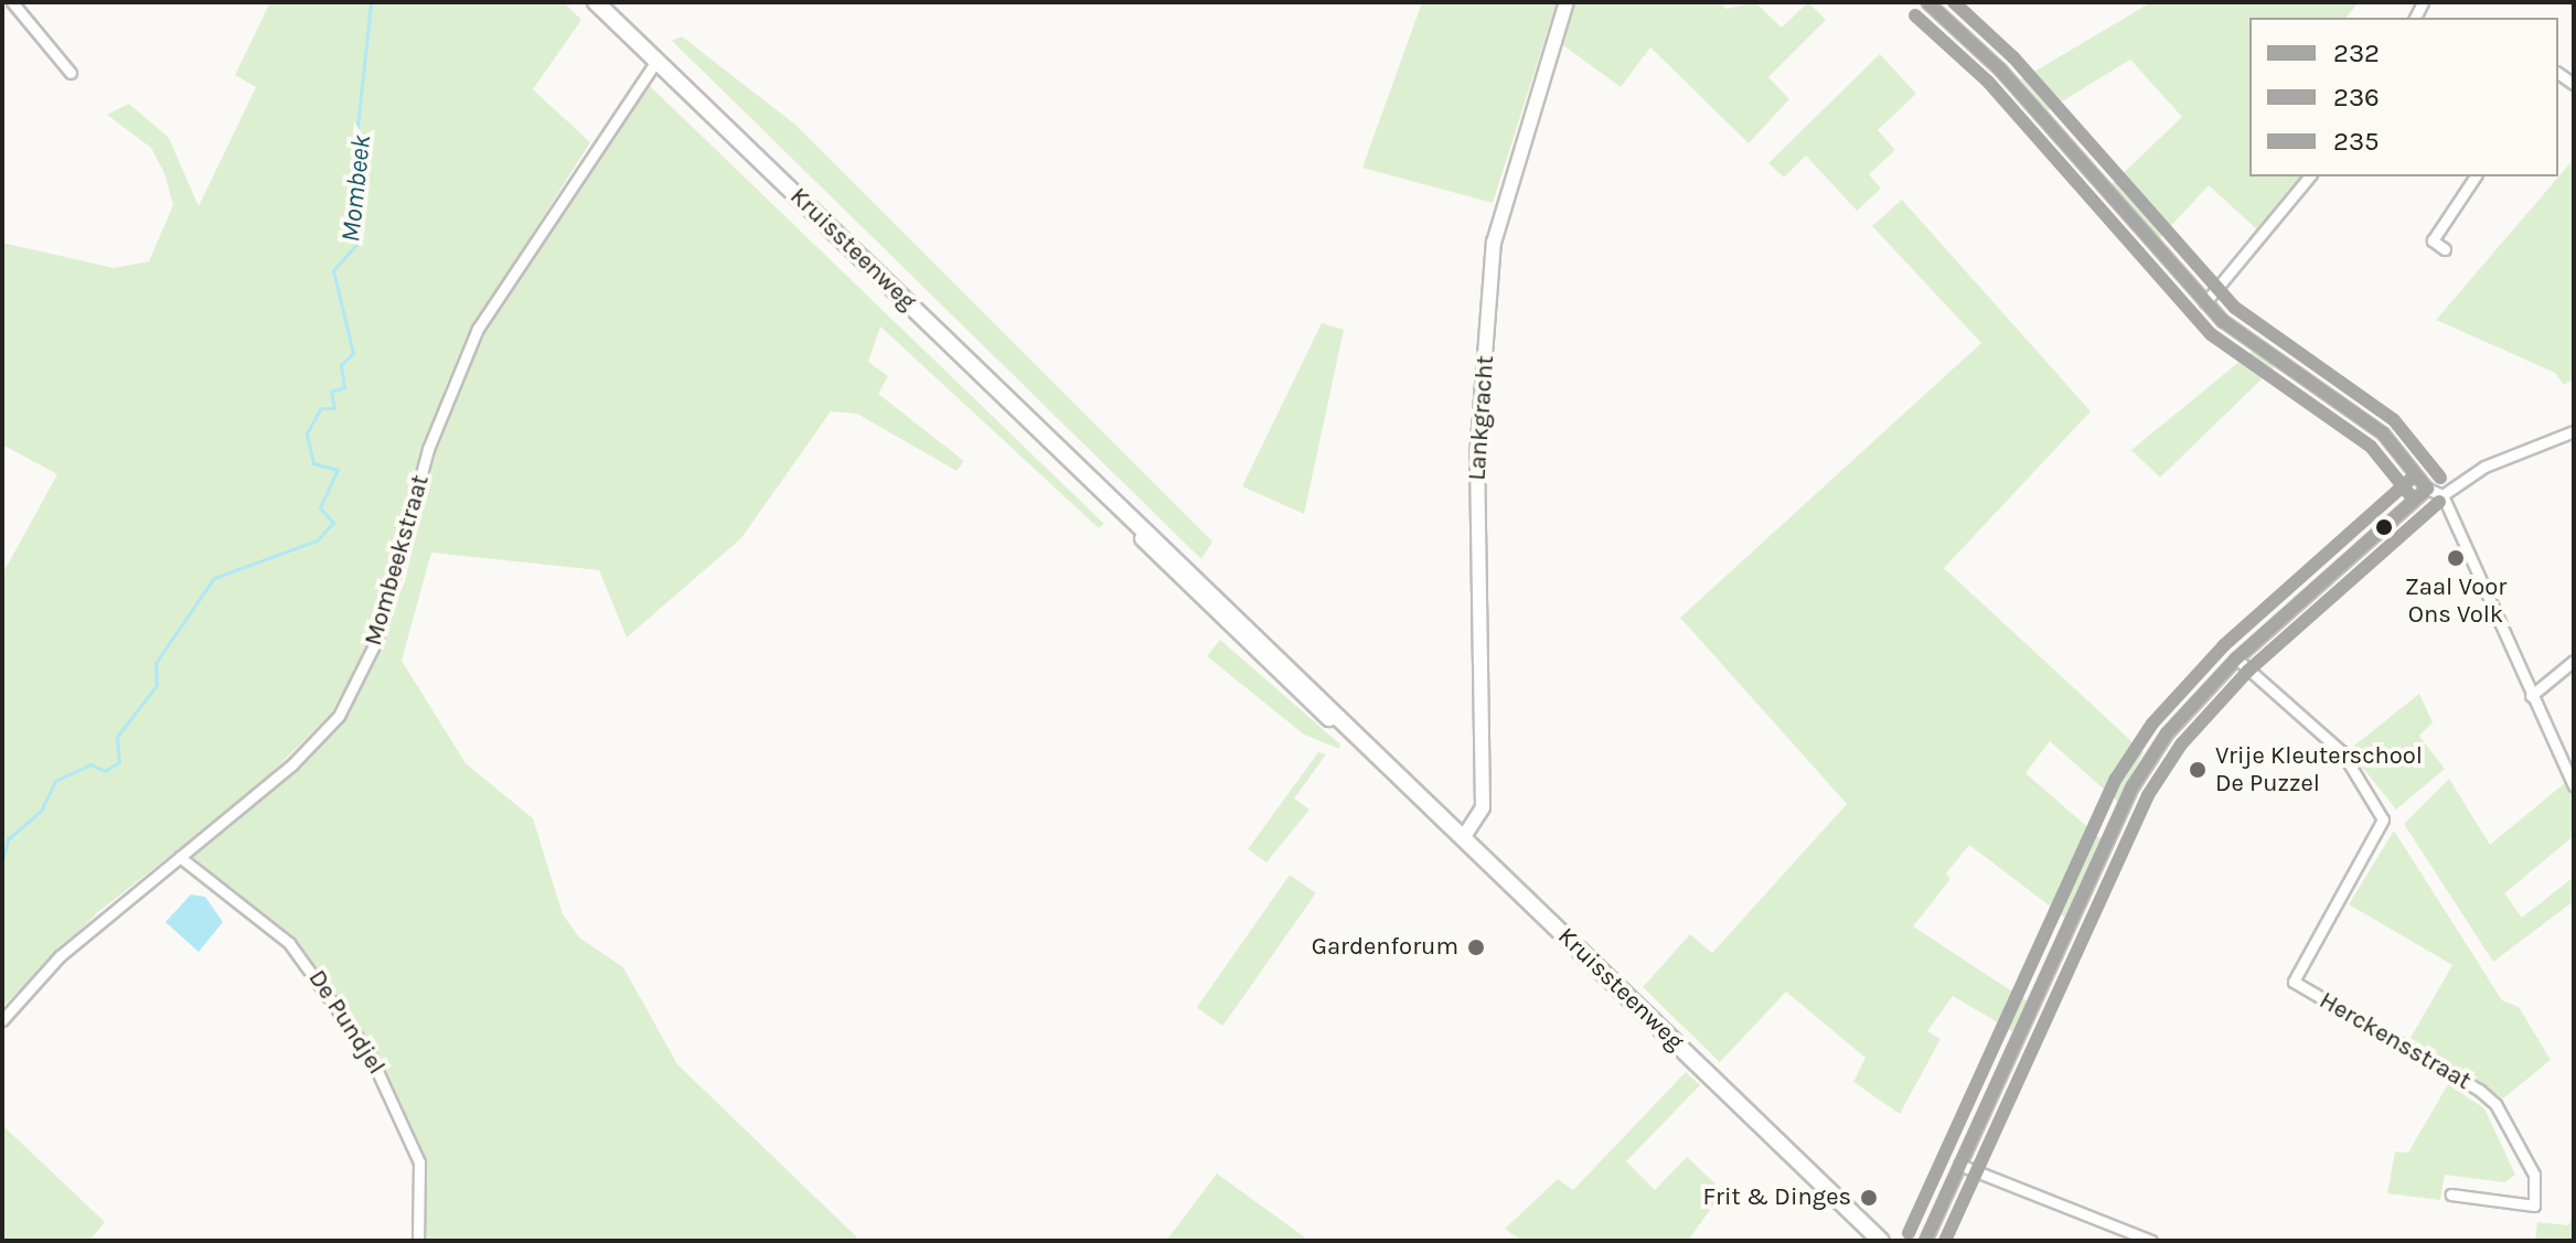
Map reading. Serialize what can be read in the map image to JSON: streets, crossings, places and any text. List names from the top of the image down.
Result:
{
  "streets": {
    "main road": ["Kruissteenweg"],
    "street": [
      "Lankgracht",
      "Mombeekstraat",
      "De Pundjel",
      "Herckensstraat"
    ]
  },
  "crossings": [
    ["Kruissteenweg", "Lankgracht"],
    ["Kruissteenweg", "Mombeekstraat"],
    ["Mombeekstraat", "De Pundjel"]
  ],
  "water": ["Mombeek"],
  "places": [
    "Zaal Voor Ons Volk",
    "Vrije Kleuterschool De Puzzel",
    "Gardenforum",
    "Frit & Dinges"
  ],
  "lines": ["transit line 232", "transit line 235", "transit line 236"],
  "legend": ["232", "236", "235"]
}
